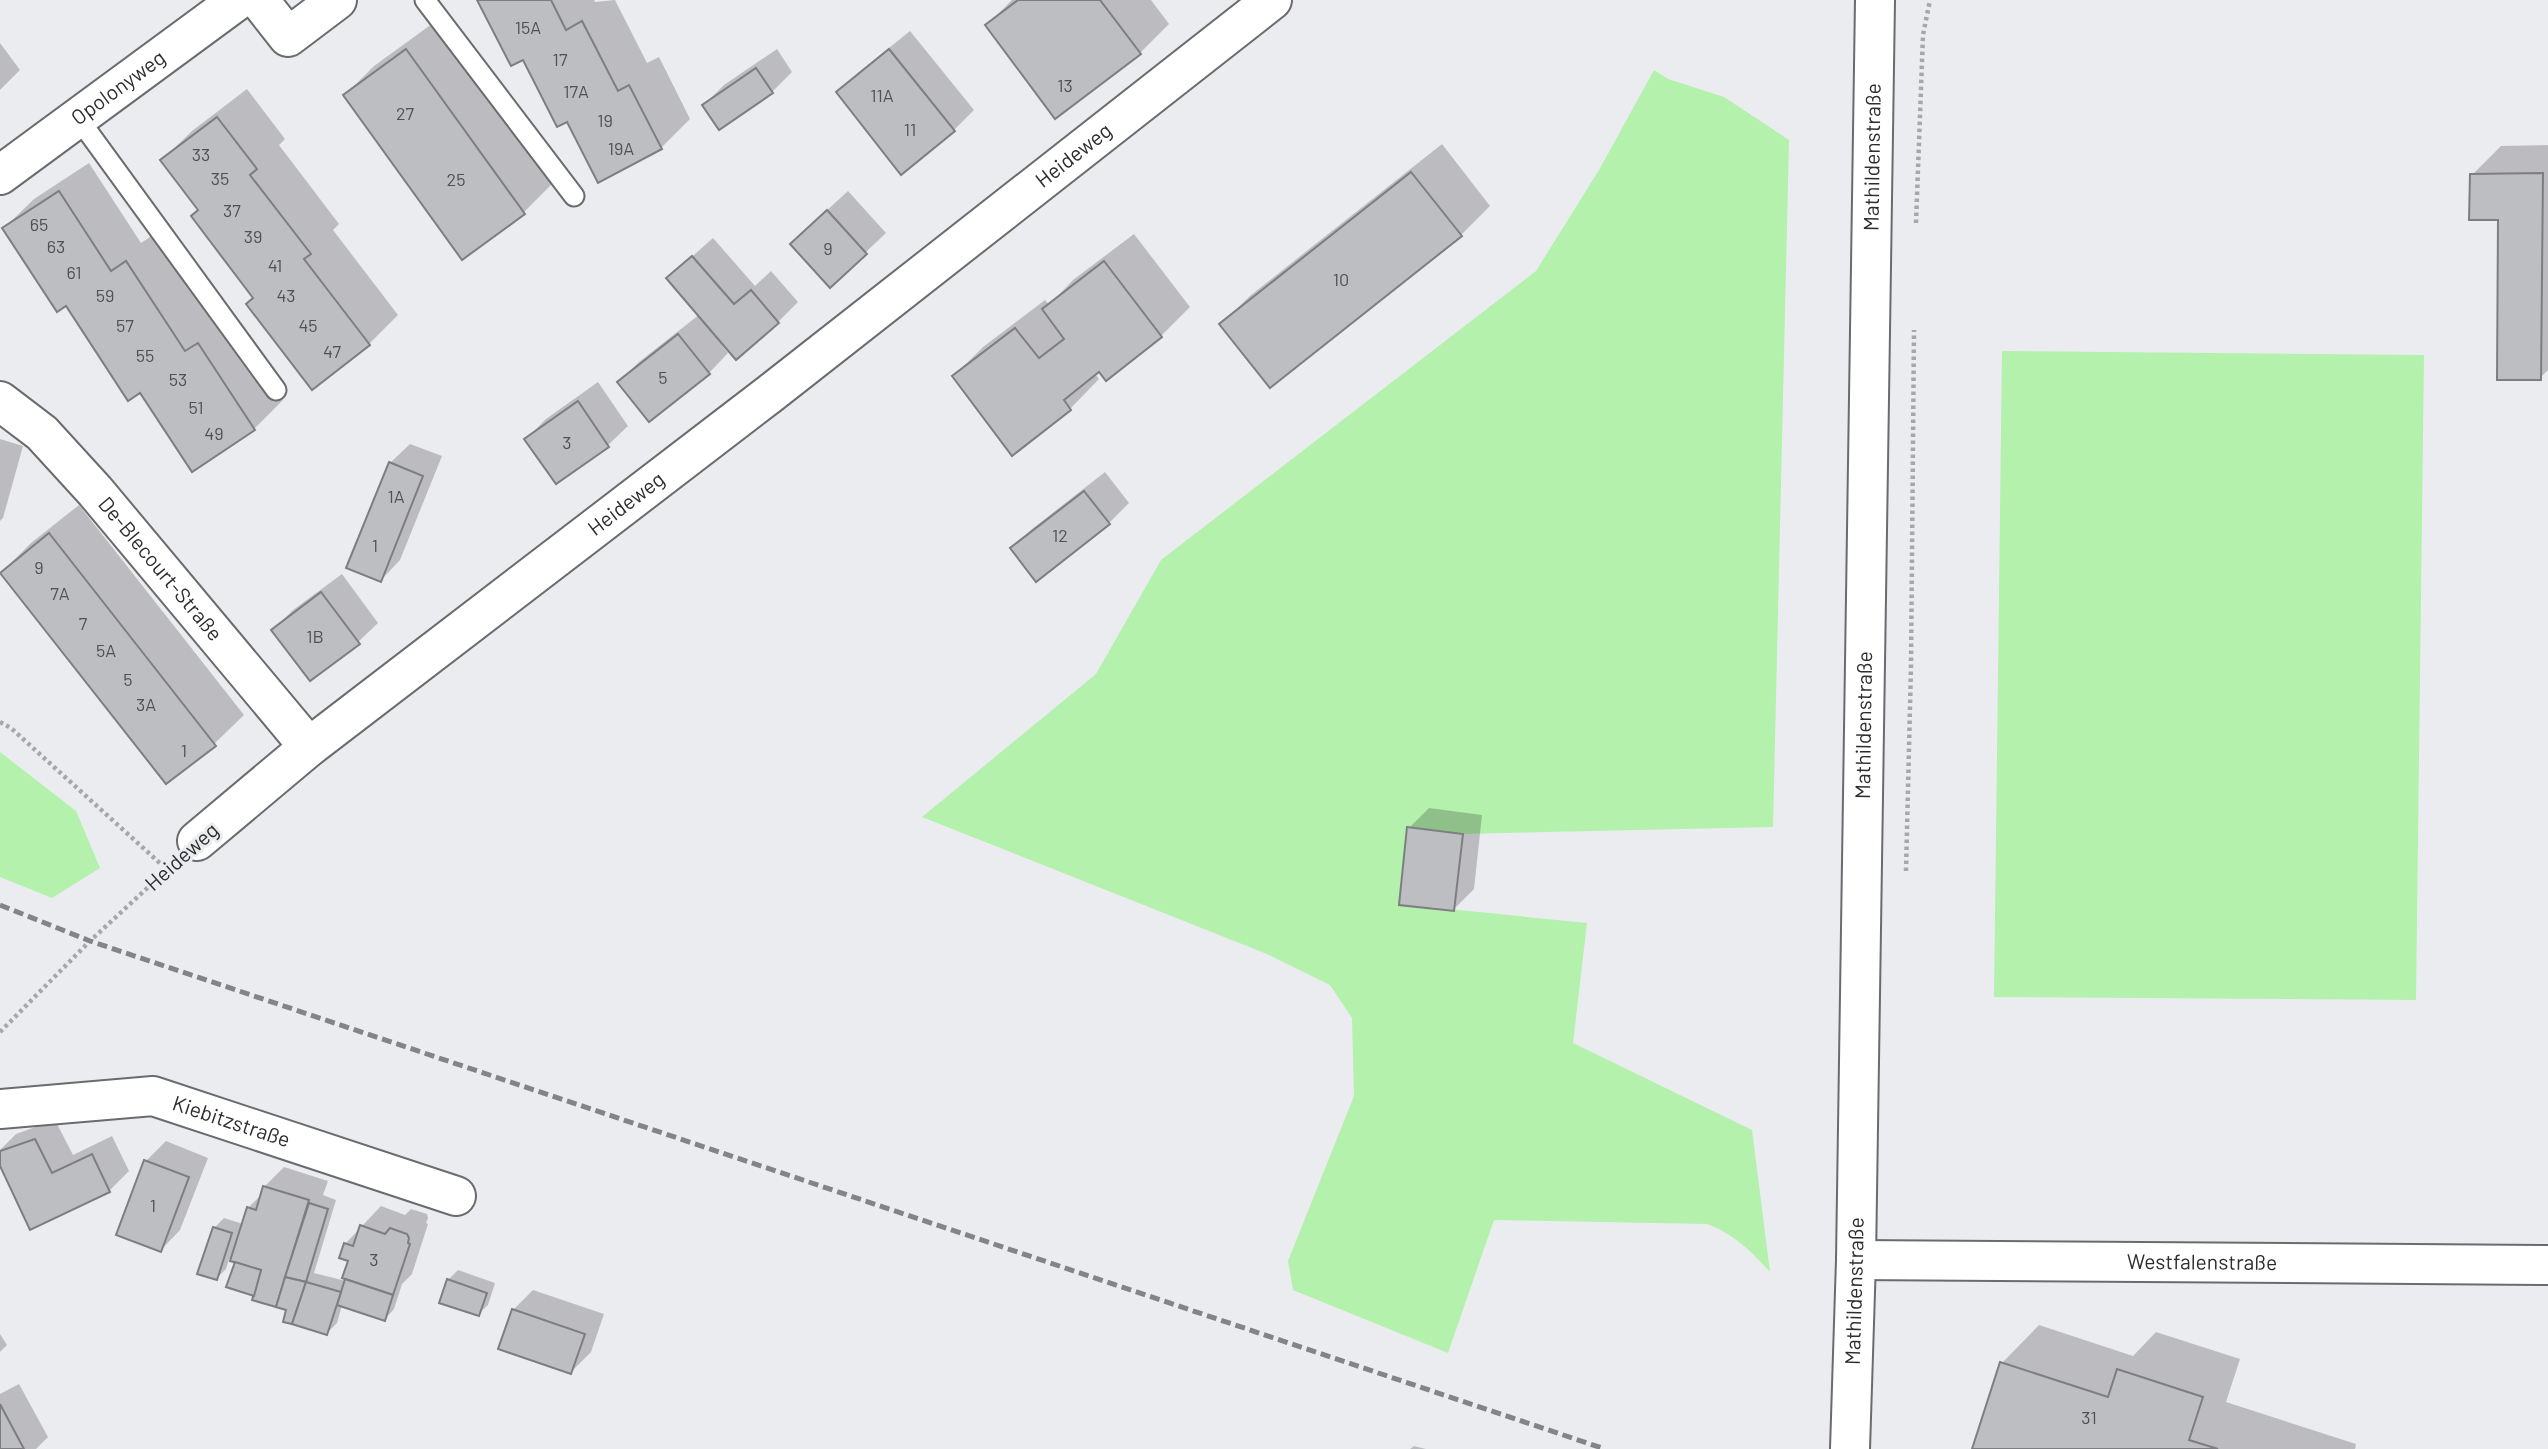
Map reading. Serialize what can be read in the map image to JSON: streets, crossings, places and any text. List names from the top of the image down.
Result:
{
  "streets": {
    "street": [
      "Opolonyweg",
      "Heideweg",
      "Mathildenstraße",
      "De-Blecourt-Straße",
      "Kiebitzstraße",
      "Westfalenstraße"
    ]
  },
  "crossings": [
    ["Heideweg", "De-Blecourt-Straße"],
    ["Mathildenstraße", "Westfalenstraße"]
  ],
  "house_numbers": [
    "15A",
    "17",
    "13",
    "17A",
    "11A",
    "27",
    "19",
    "11",
    "19A",
    "33",
    "35",
    "25",
    "37",
    "65",
    "39",
    "63",
    "9",
    "41",
    "61",
    "10",
    "59",
    "43",
    "57",
    "45",
    "47",
    "55",
    "5",
    "53",
    "51",
    "49",
    "3",
    "1A",
    "12",
    "1",
    "9",
    "7A",
    "7",
    "1B",
    "5A",
    "5",
    "3A",
    "1",
    "1",
    "3",
    "31"
  ]
}
